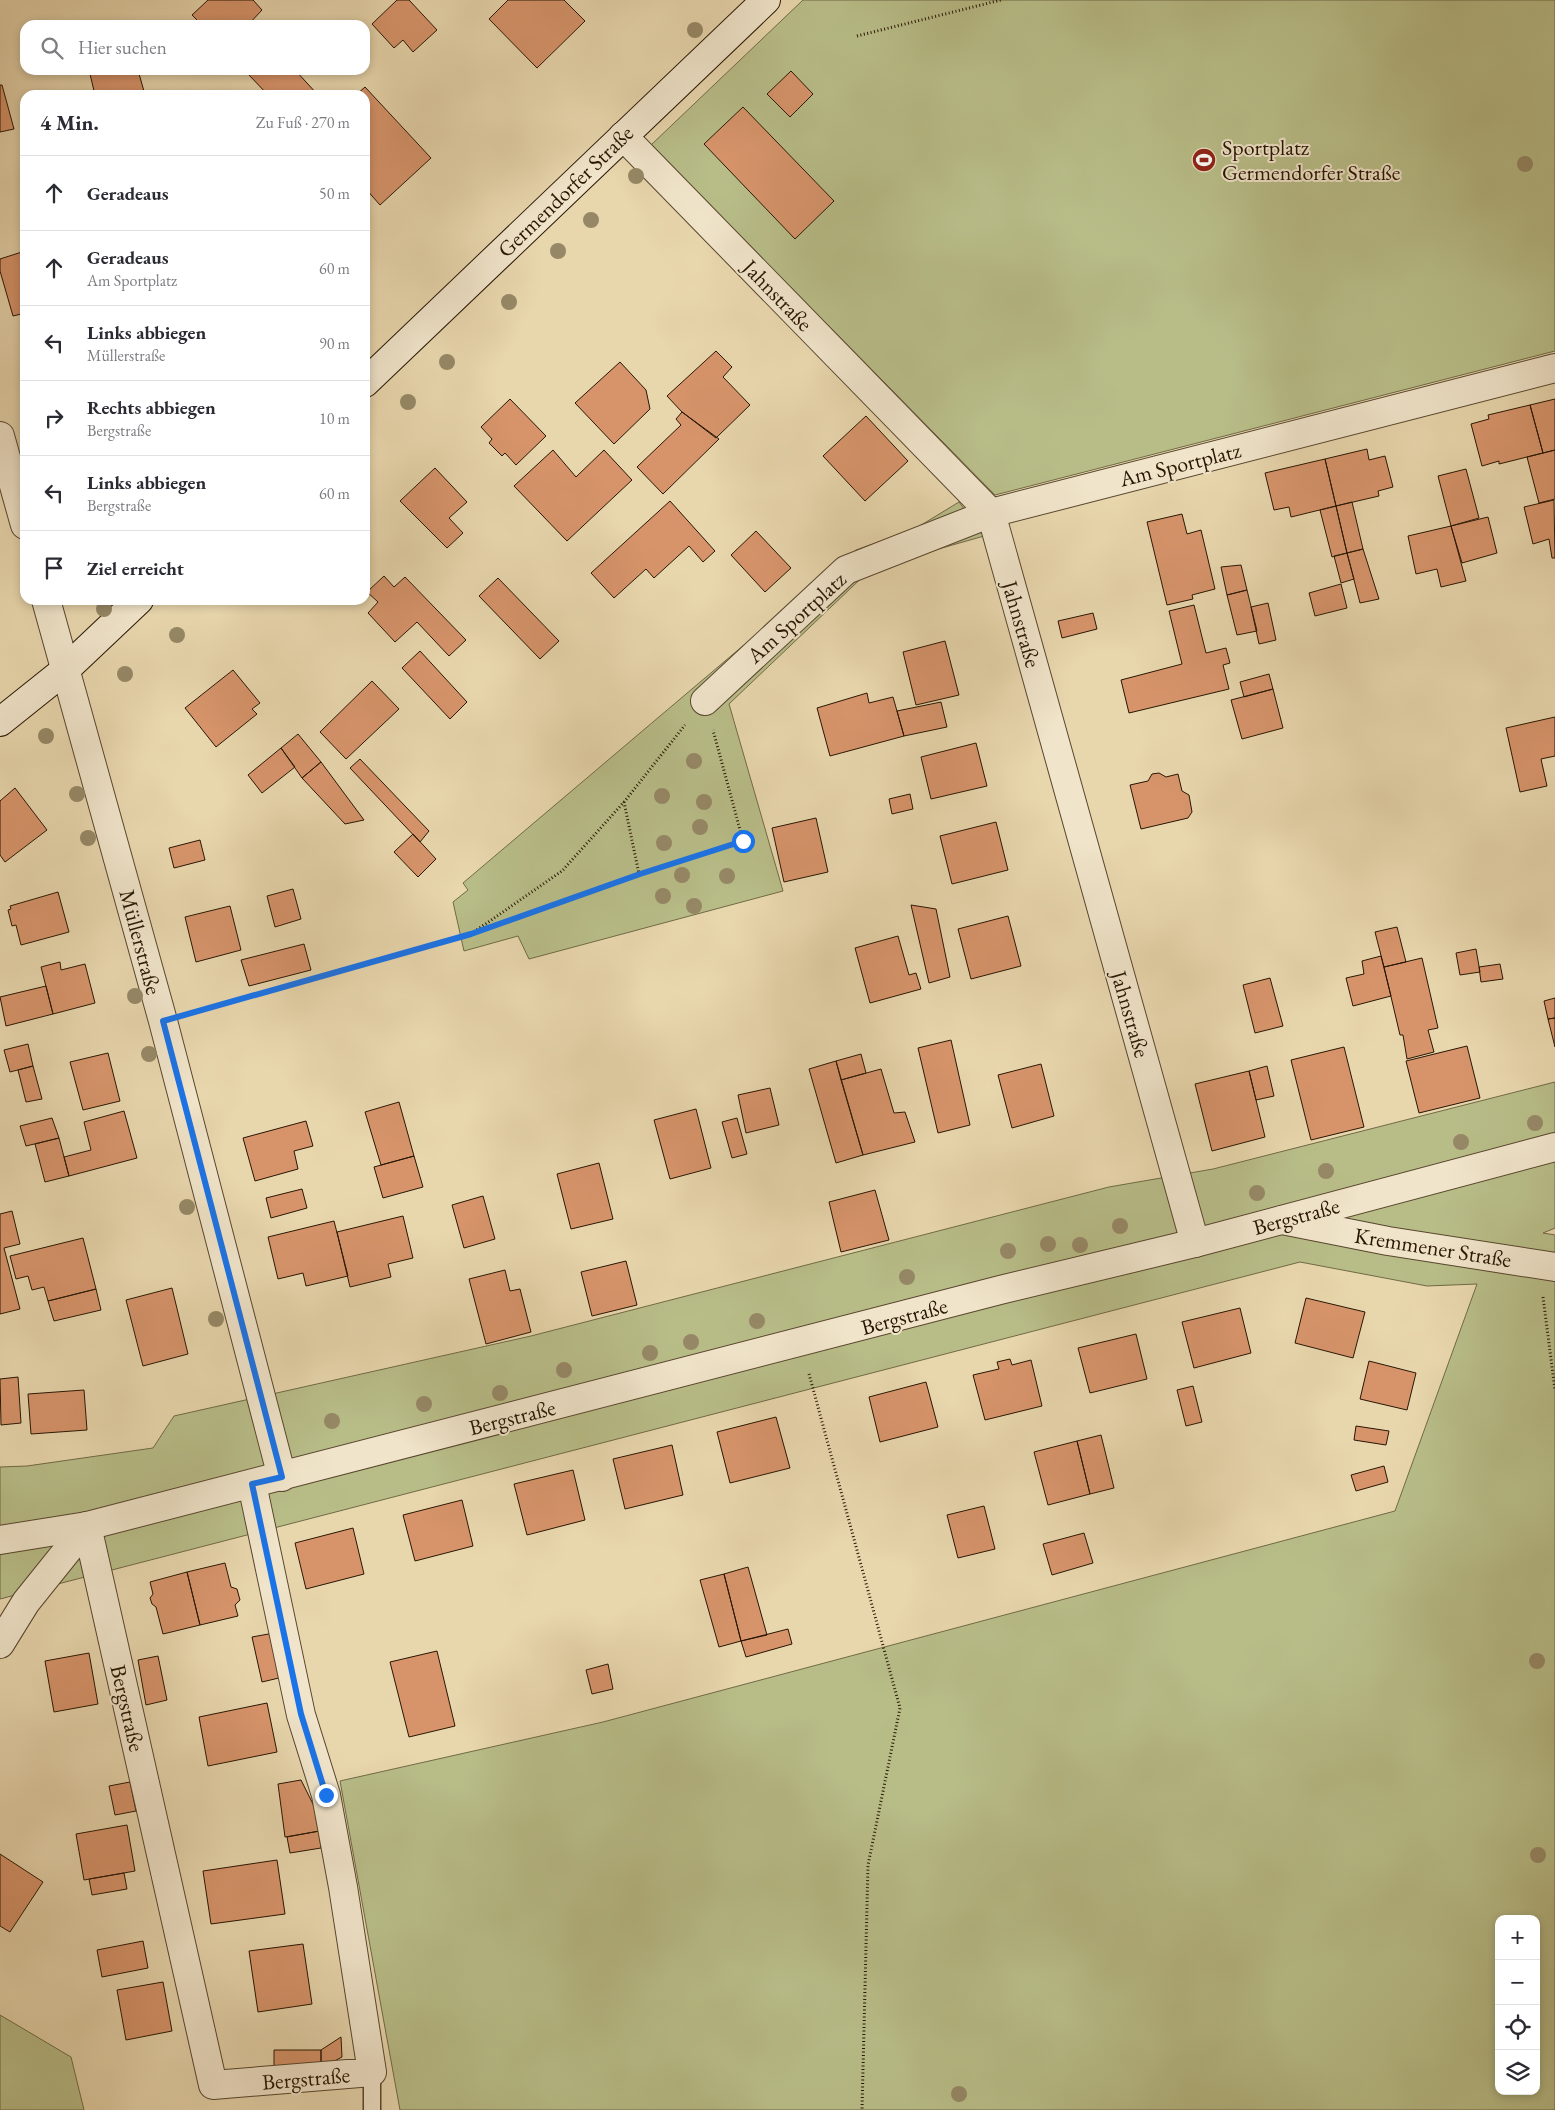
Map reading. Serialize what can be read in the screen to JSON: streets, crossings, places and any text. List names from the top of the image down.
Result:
{
  "streets": {
    "street": [
      "Germendorfer Straße",
      "Jahnstraße",
      "Am Sportplatz",
      "Müllerstraße",
      "Bergstraße",
      "Kremmener Straße"
    ]
  },
  "crossings": [
    ["Germendorfer Straße", "Jahnstraße"],
    ["Jahnstraße", "Am Sportplatz"],
    ["Jahnstraße", "Bergstraße"],
    ["Müllerstraße", "Bergstraße"],
    ["Bergstraße", "Kremmener Straße"]
  ],
  "places": {
    "sports": ["Sportplatz Germendorfer Straße"]
  },
  "page": {
    "search": "Hier suchen",
    "heading": ["4 Min.", "Zu Fuß · 270 m"],
    "list": [
      ["Geradeaus", "50 m"],
      ["Geradeaus", "Am Sportplatz", "60 m"],
      ["Links abbiegen", "Müllerstraße", "90 m"],
      ["Rechts abbiegen", "Bergstraße", "10 m"],
      ["Links abbiegen", "Bergstraße", "60 m"],
      "Ziel erreicht"
    ],
    "map_buttons": ["+", "−"]
  }
}
